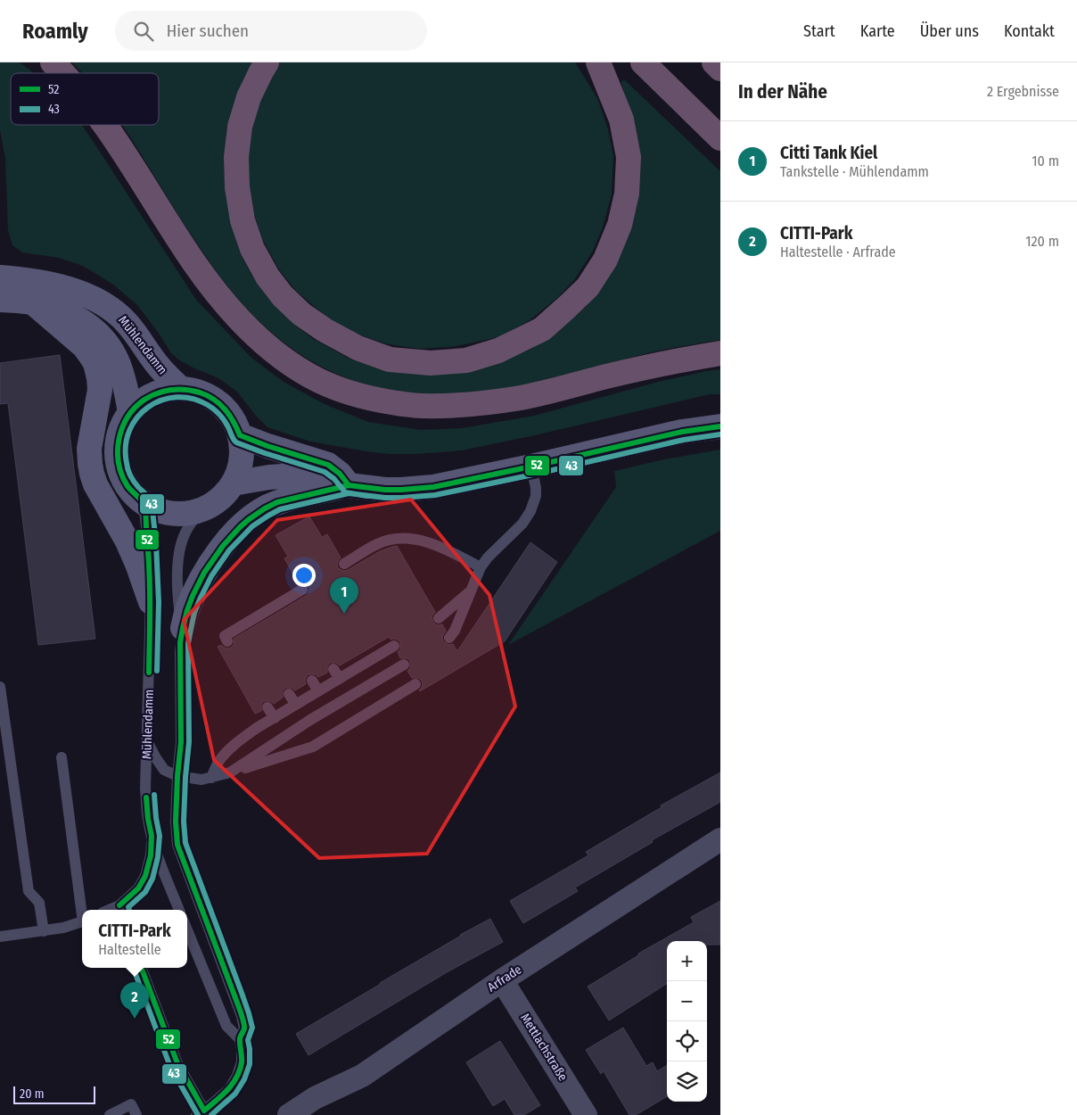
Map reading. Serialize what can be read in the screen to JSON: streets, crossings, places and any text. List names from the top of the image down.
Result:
{
  "streets": {
    "street": ["Mühlendamm", "Arfrade", "Mettlachstraße"]
  },
  "crossings": [
    ["Arfrade", "Mettlachstraße"]
  ],
  "lines": ["transit line 52", "transit line 43"],
  "legend": ["52", "43"],
  "scale_bar": "20 m",
  "page": {
    "header": "Roamly",
    "search": "Hier suchen",
    "nav": [
      "Start",
      "Karte",
      "Über uns",
      "Kontakt"
    ],
    "heading": ["In der Nähe", "2 Ergebnisse"],
    "list": [
      {
        "mark": "1",
        "name": "Citti Tank Kiel",
        "note": "Tankstelle · Mühlendamm",
        "value": "10 m"
      },
      {
        "mark": "2",
        "name": "CITTI-Park",
        "note": "Haltestelle · Arfrade",
        "value": "120 m"
      }
    ],
    "pins": ["1", "2"],
    "popup": ["CITTI-Park", "Haltestelle"],
    "map_buttons": ["+", "−"],
    "scale": "20 m"
  }
}
